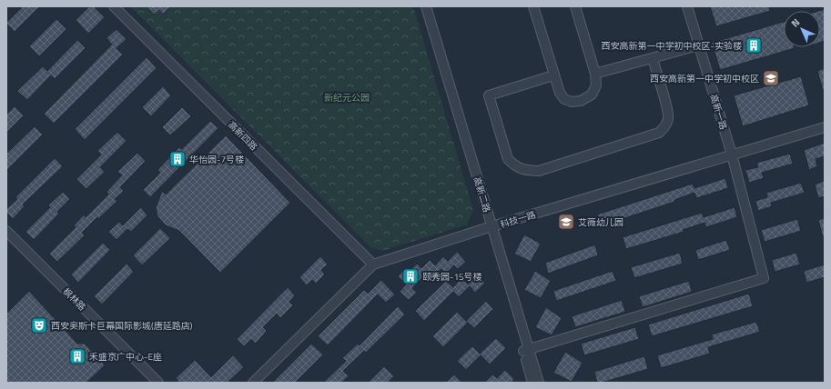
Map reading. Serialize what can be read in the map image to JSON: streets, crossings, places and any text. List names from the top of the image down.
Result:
{
  "streets": {
    "street": [
      "高新一路",
      "高新四路",
      "高新二路",
      "科技一路",
      "枫林路"
    ]
  },
  "crossings": [
    ["高新一路", "高新二路"],
    ["高新一路", "科技一路"],
    ["高新四路", "科技一路"],
    ["高新二路", "科技一路"]
  ],
  "parks": ["新纪元公园"],
  "places": {
    "building": [
      "西安高新第一中学初中校区-实验楼",
      "华怡园-7号楼",
      "颐秀园-15号楼",
      "禾盛京广中心-E座"
    ],
    "school or university": ["西安高新第一中学初中校区", "艾薇幼儿园"],
    "theatre": ["西安奥斯卡巨幕国际影城(唐延路店)"]
  },
  "north": "top left"
}
